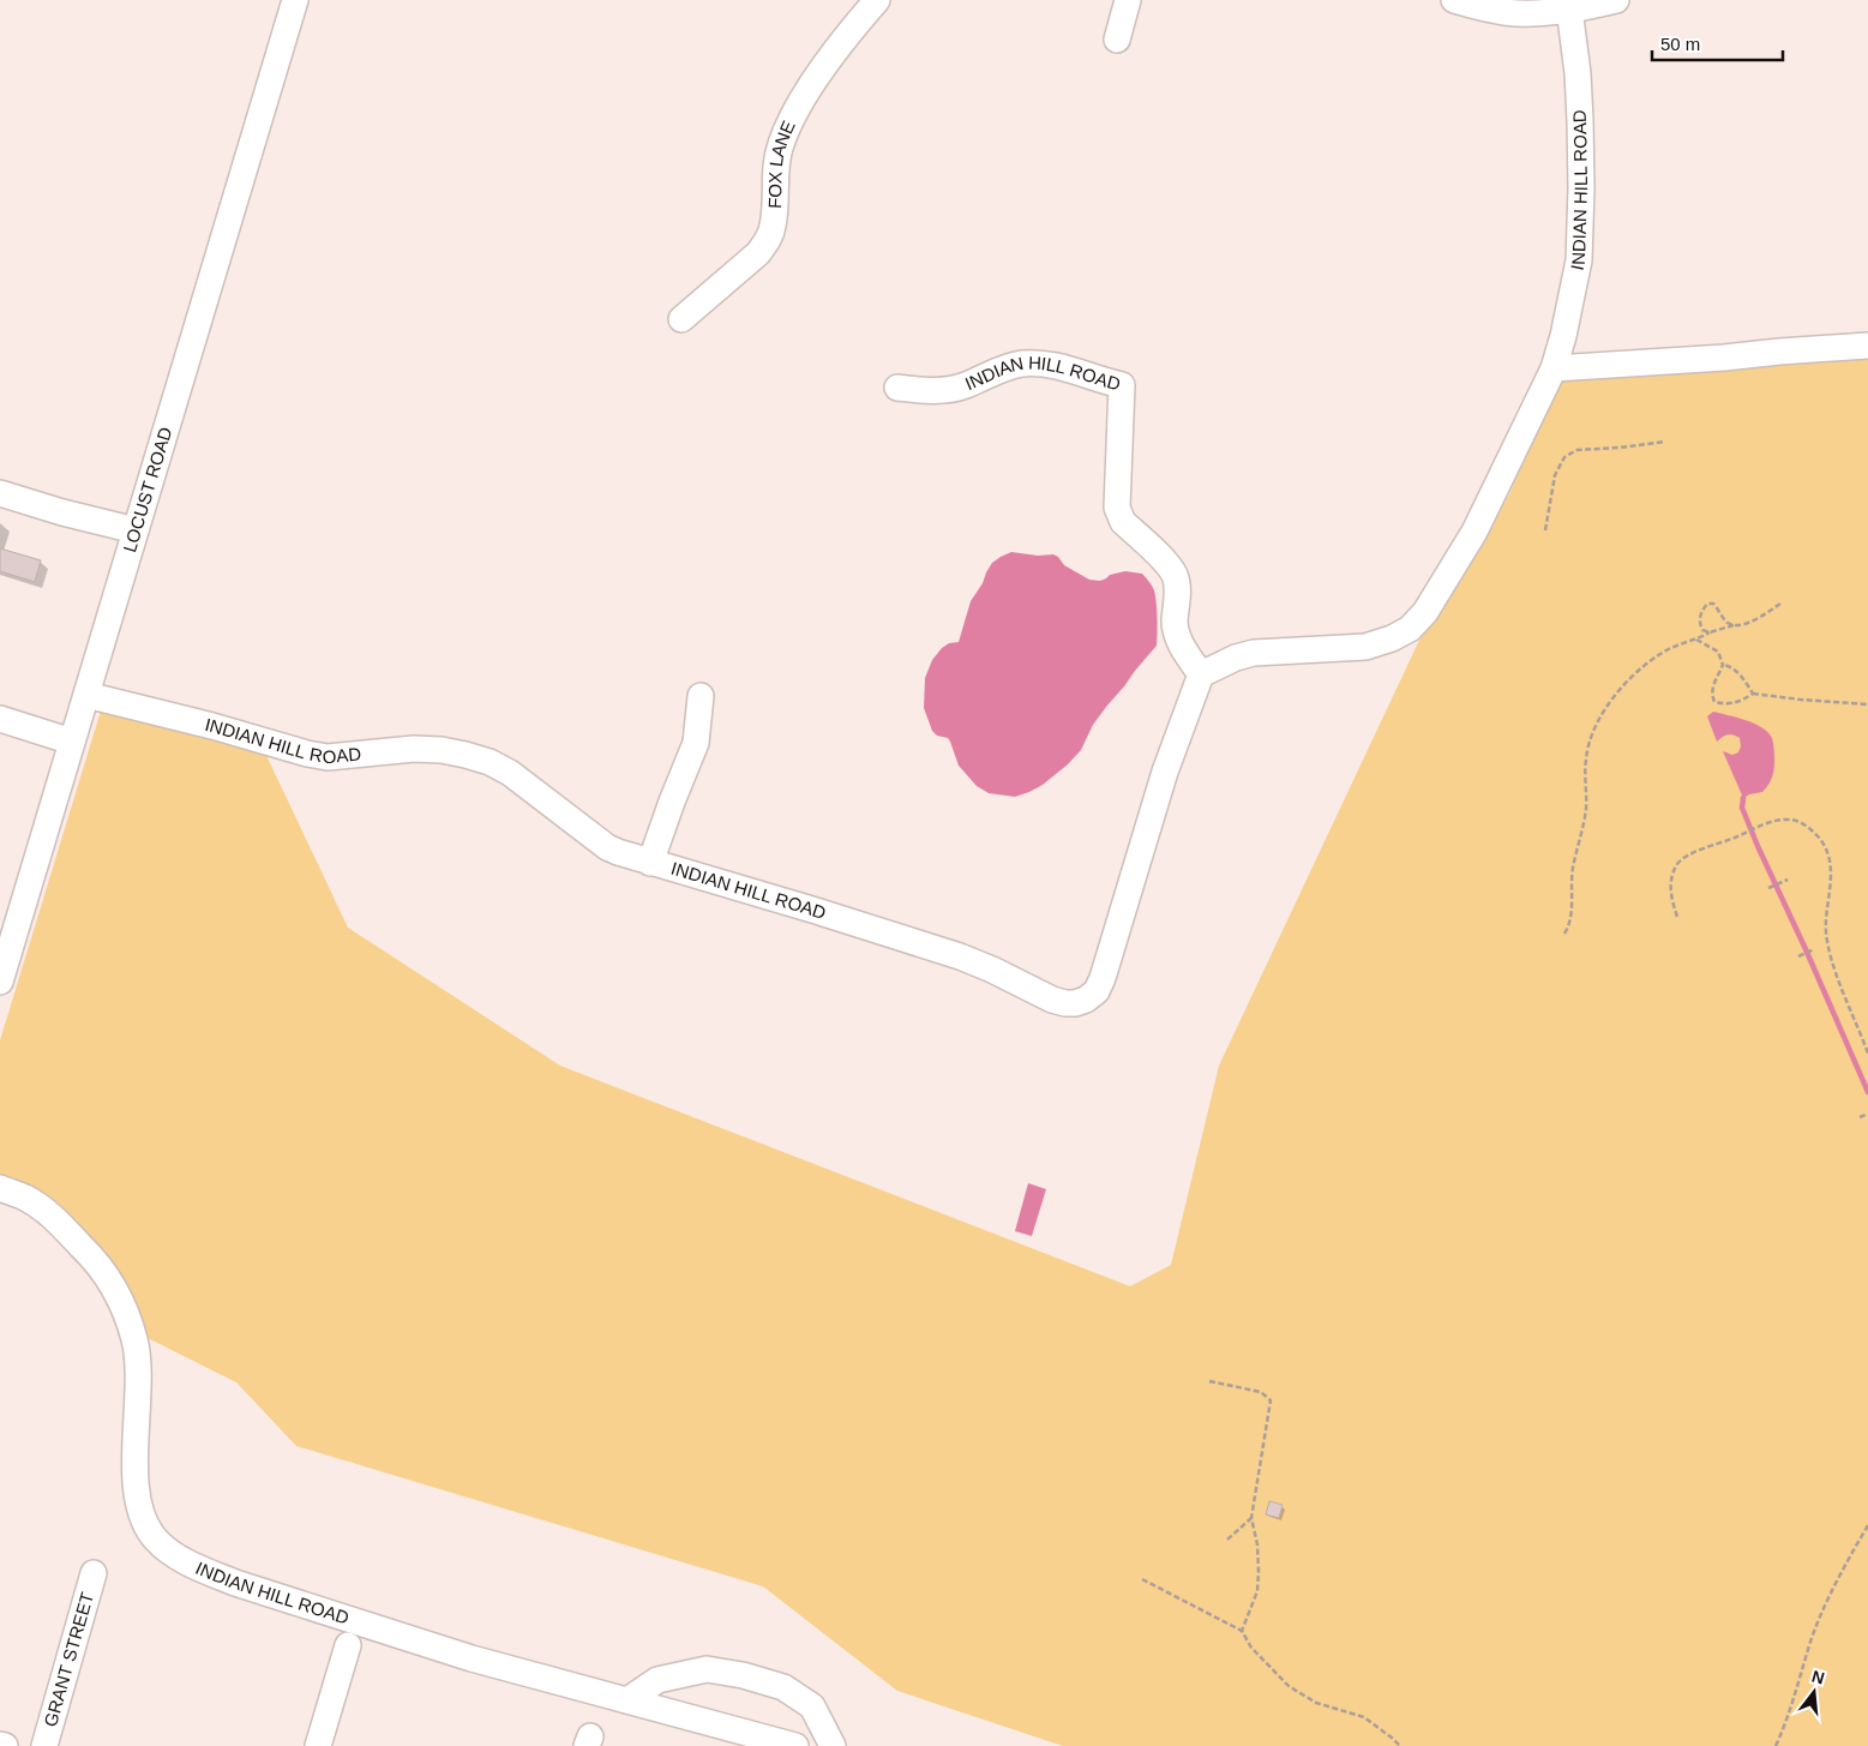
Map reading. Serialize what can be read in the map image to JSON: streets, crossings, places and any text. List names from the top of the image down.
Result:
{
  "streets": {
    "street": [
      "FOX LANE",
      "INDIAN HILL ROAD",
      "LOCUST ROAD",
      "GRANT STREET"
    ]
  },
  "crossings": [
    ["INDIAN HILL ROAD", "LOCUST ROAD"]
  ],
  "scale_bar": "50 m",
  "north": "top"
}
